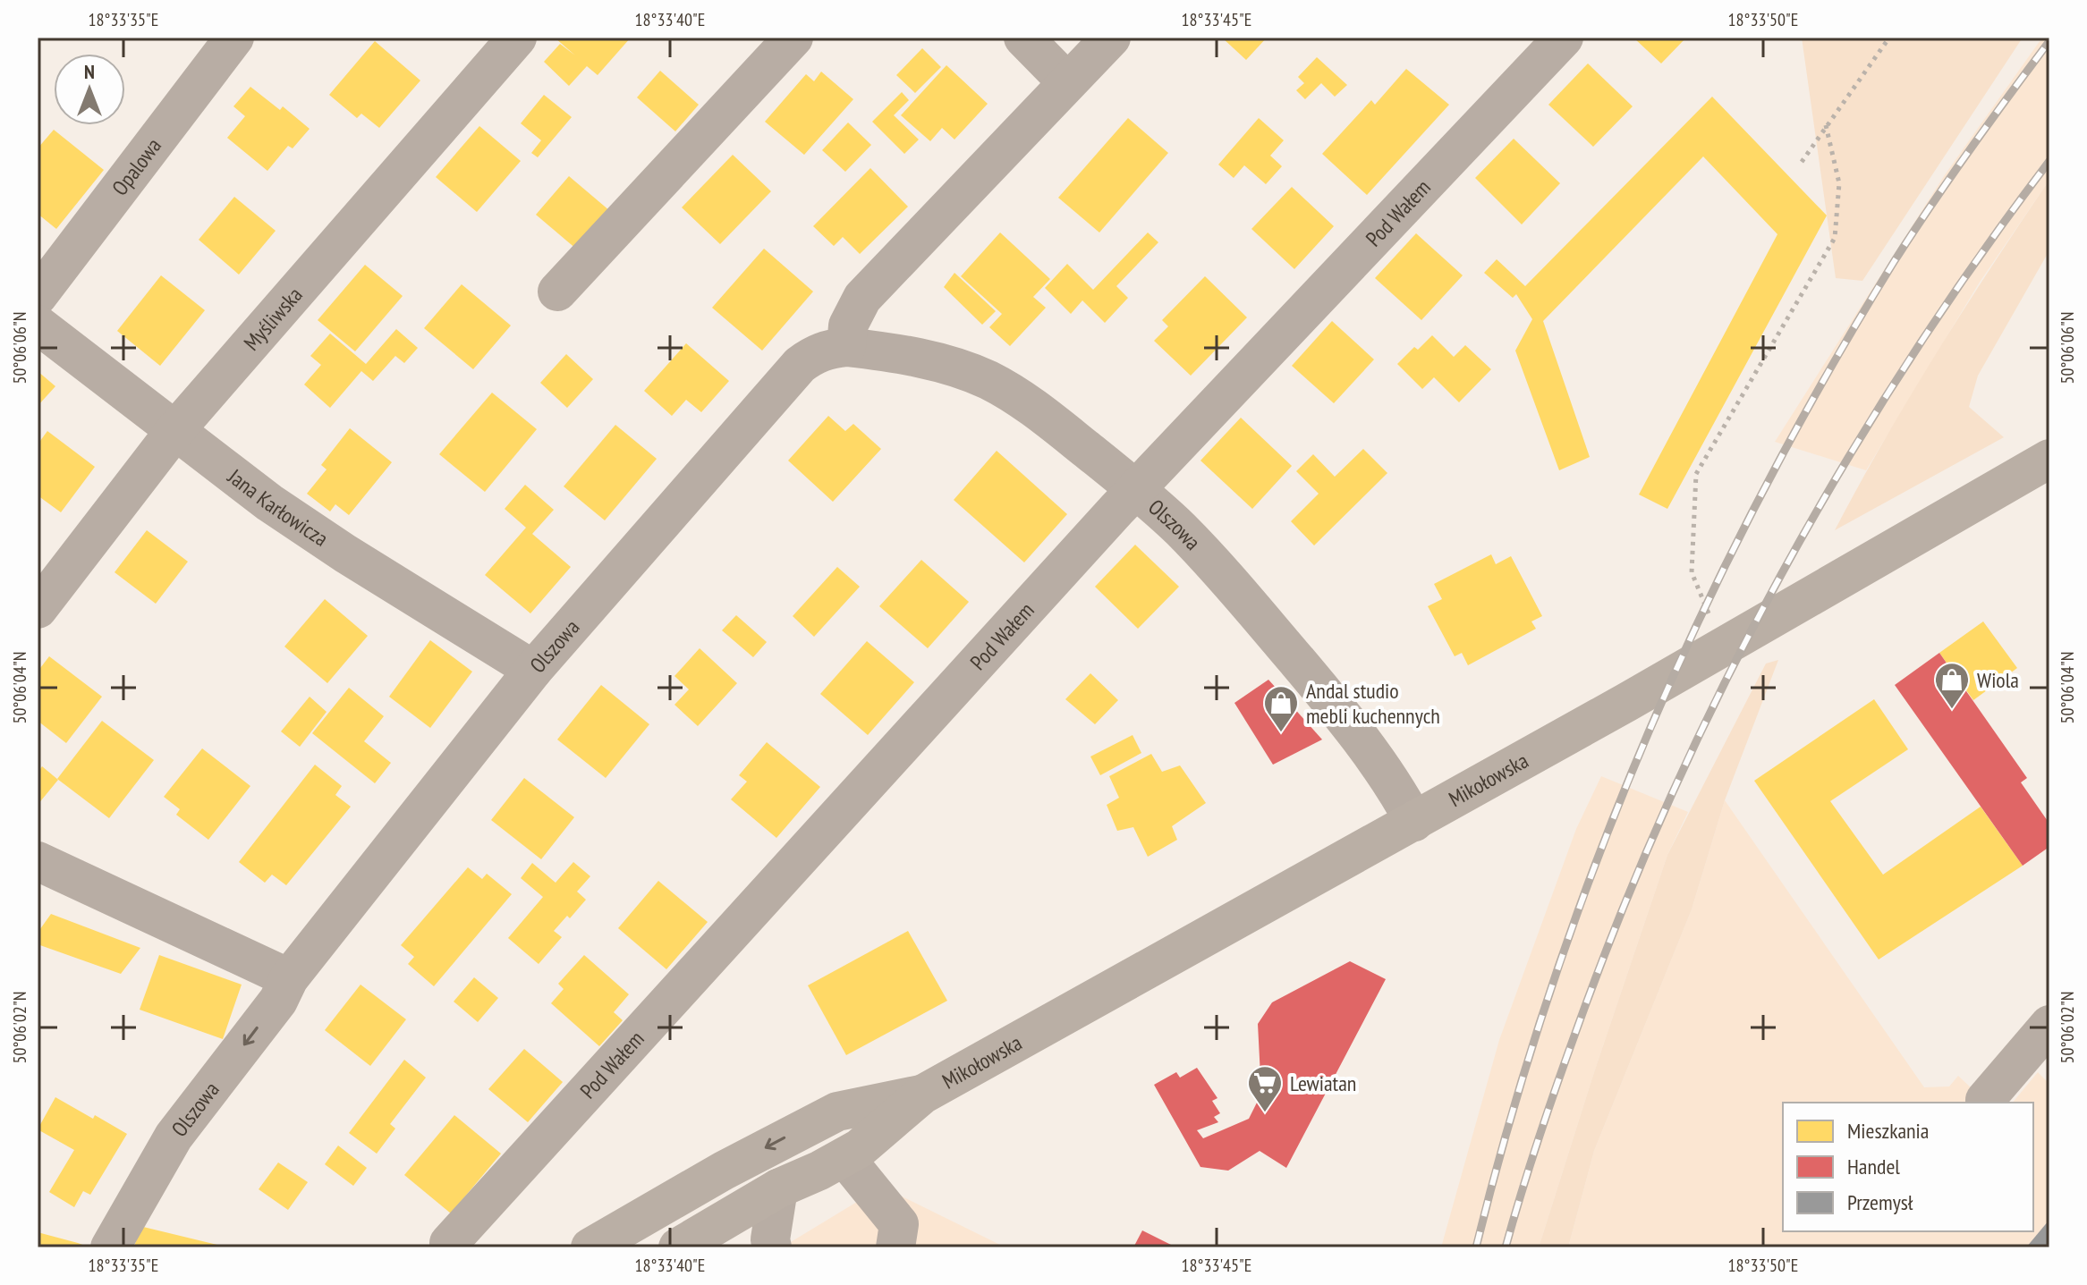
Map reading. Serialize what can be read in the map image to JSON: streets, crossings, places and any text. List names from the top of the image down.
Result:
{
  "streets": {
    "main road": ["Mikołowska"],
    "street": [
      "Opalowa",
      "Pod Wałem",
      "Myśliwska",
      "Jana Karłowicza",
      "Olszowa"
    ]
  },
  "crossings": [
    ["Pod Wałem", "Olszowa"],
    ["Myśliwska", "Jana Karłowicza"],
    ["Jana Karłowicza", "Olszowa"],
    ["Olszowa", "Mikołowska"]
  ],
  "places": {
    "shop": ["Wiola", "Andal studio mebli kuchennych"],
    "supermarket": ["Lewiatan"]
  },
  "legend": ["Mieszkania", "Handel", "Przemysł"],
  "north": "top",
  "coordinates": [
    "18°33'35\"E",
    "18°33'40\"E",
    "18°33'45\"E",
    "18°33'50\"E",
    "50°06'06\"N",
    "50°06'04\"N",
    "50°06'02\"N"
  ]
}
